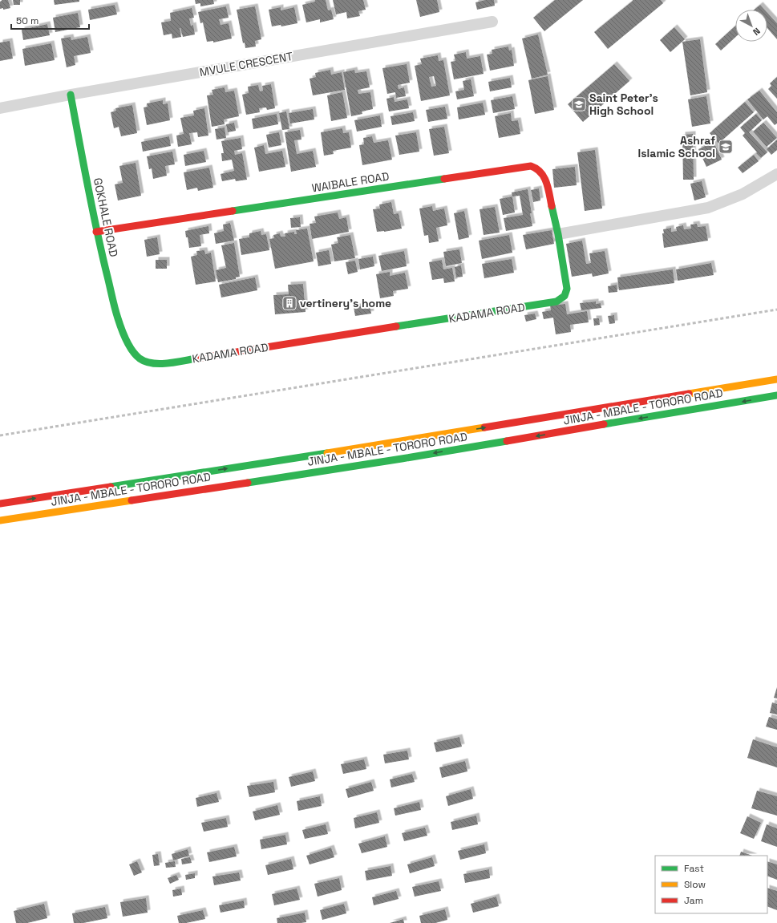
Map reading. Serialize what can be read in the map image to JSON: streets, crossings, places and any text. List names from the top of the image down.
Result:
{
  "streets": {
    "main road": [
      "WAIBALE ROAD",
      "GOKHALE ROAD",
      "KADAMA ROAD",
      "JINJA - MBALE - TORORO ROAD"
    ],
    "street": ["MVULE CRESCENT"]
  },
  "crossings": [
    ["MVULE CRESCENT", "GOKHALE ROAD"],
    ["WAIBALE ROAD", "GOKHALE ROAD"],
    ["WAIBALE ROAD", "KADAMA ROAD"],
    ["GOKHALE ROAD", "KADAMA ROAD"]
  ],
  "places": {
    "school or university": ["Saint Peter's High School", "Ashraf Islamic School"],
    "building": ["vertinery's home"]
  },
  "legend": ["Fast", "Slow", "Jam"],
  "scale_bar": "50 m",
  "north": "bottom right"
}
